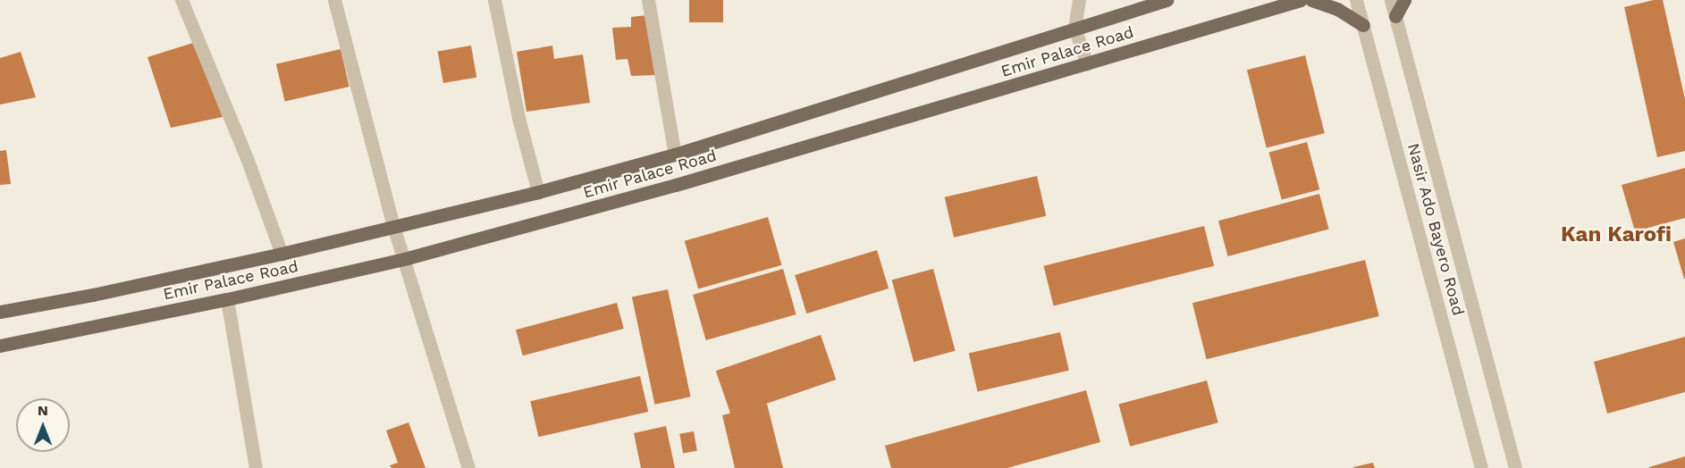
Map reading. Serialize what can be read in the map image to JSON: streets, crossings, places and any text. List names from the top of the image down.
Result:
{
  "streets": {
    "main road": ["Emir Palace Road"],
    "street": ["Nasir Ado Bayero Road"]
  },
  "districts": ["Kan Karofi"],
  "north": "top"
}
